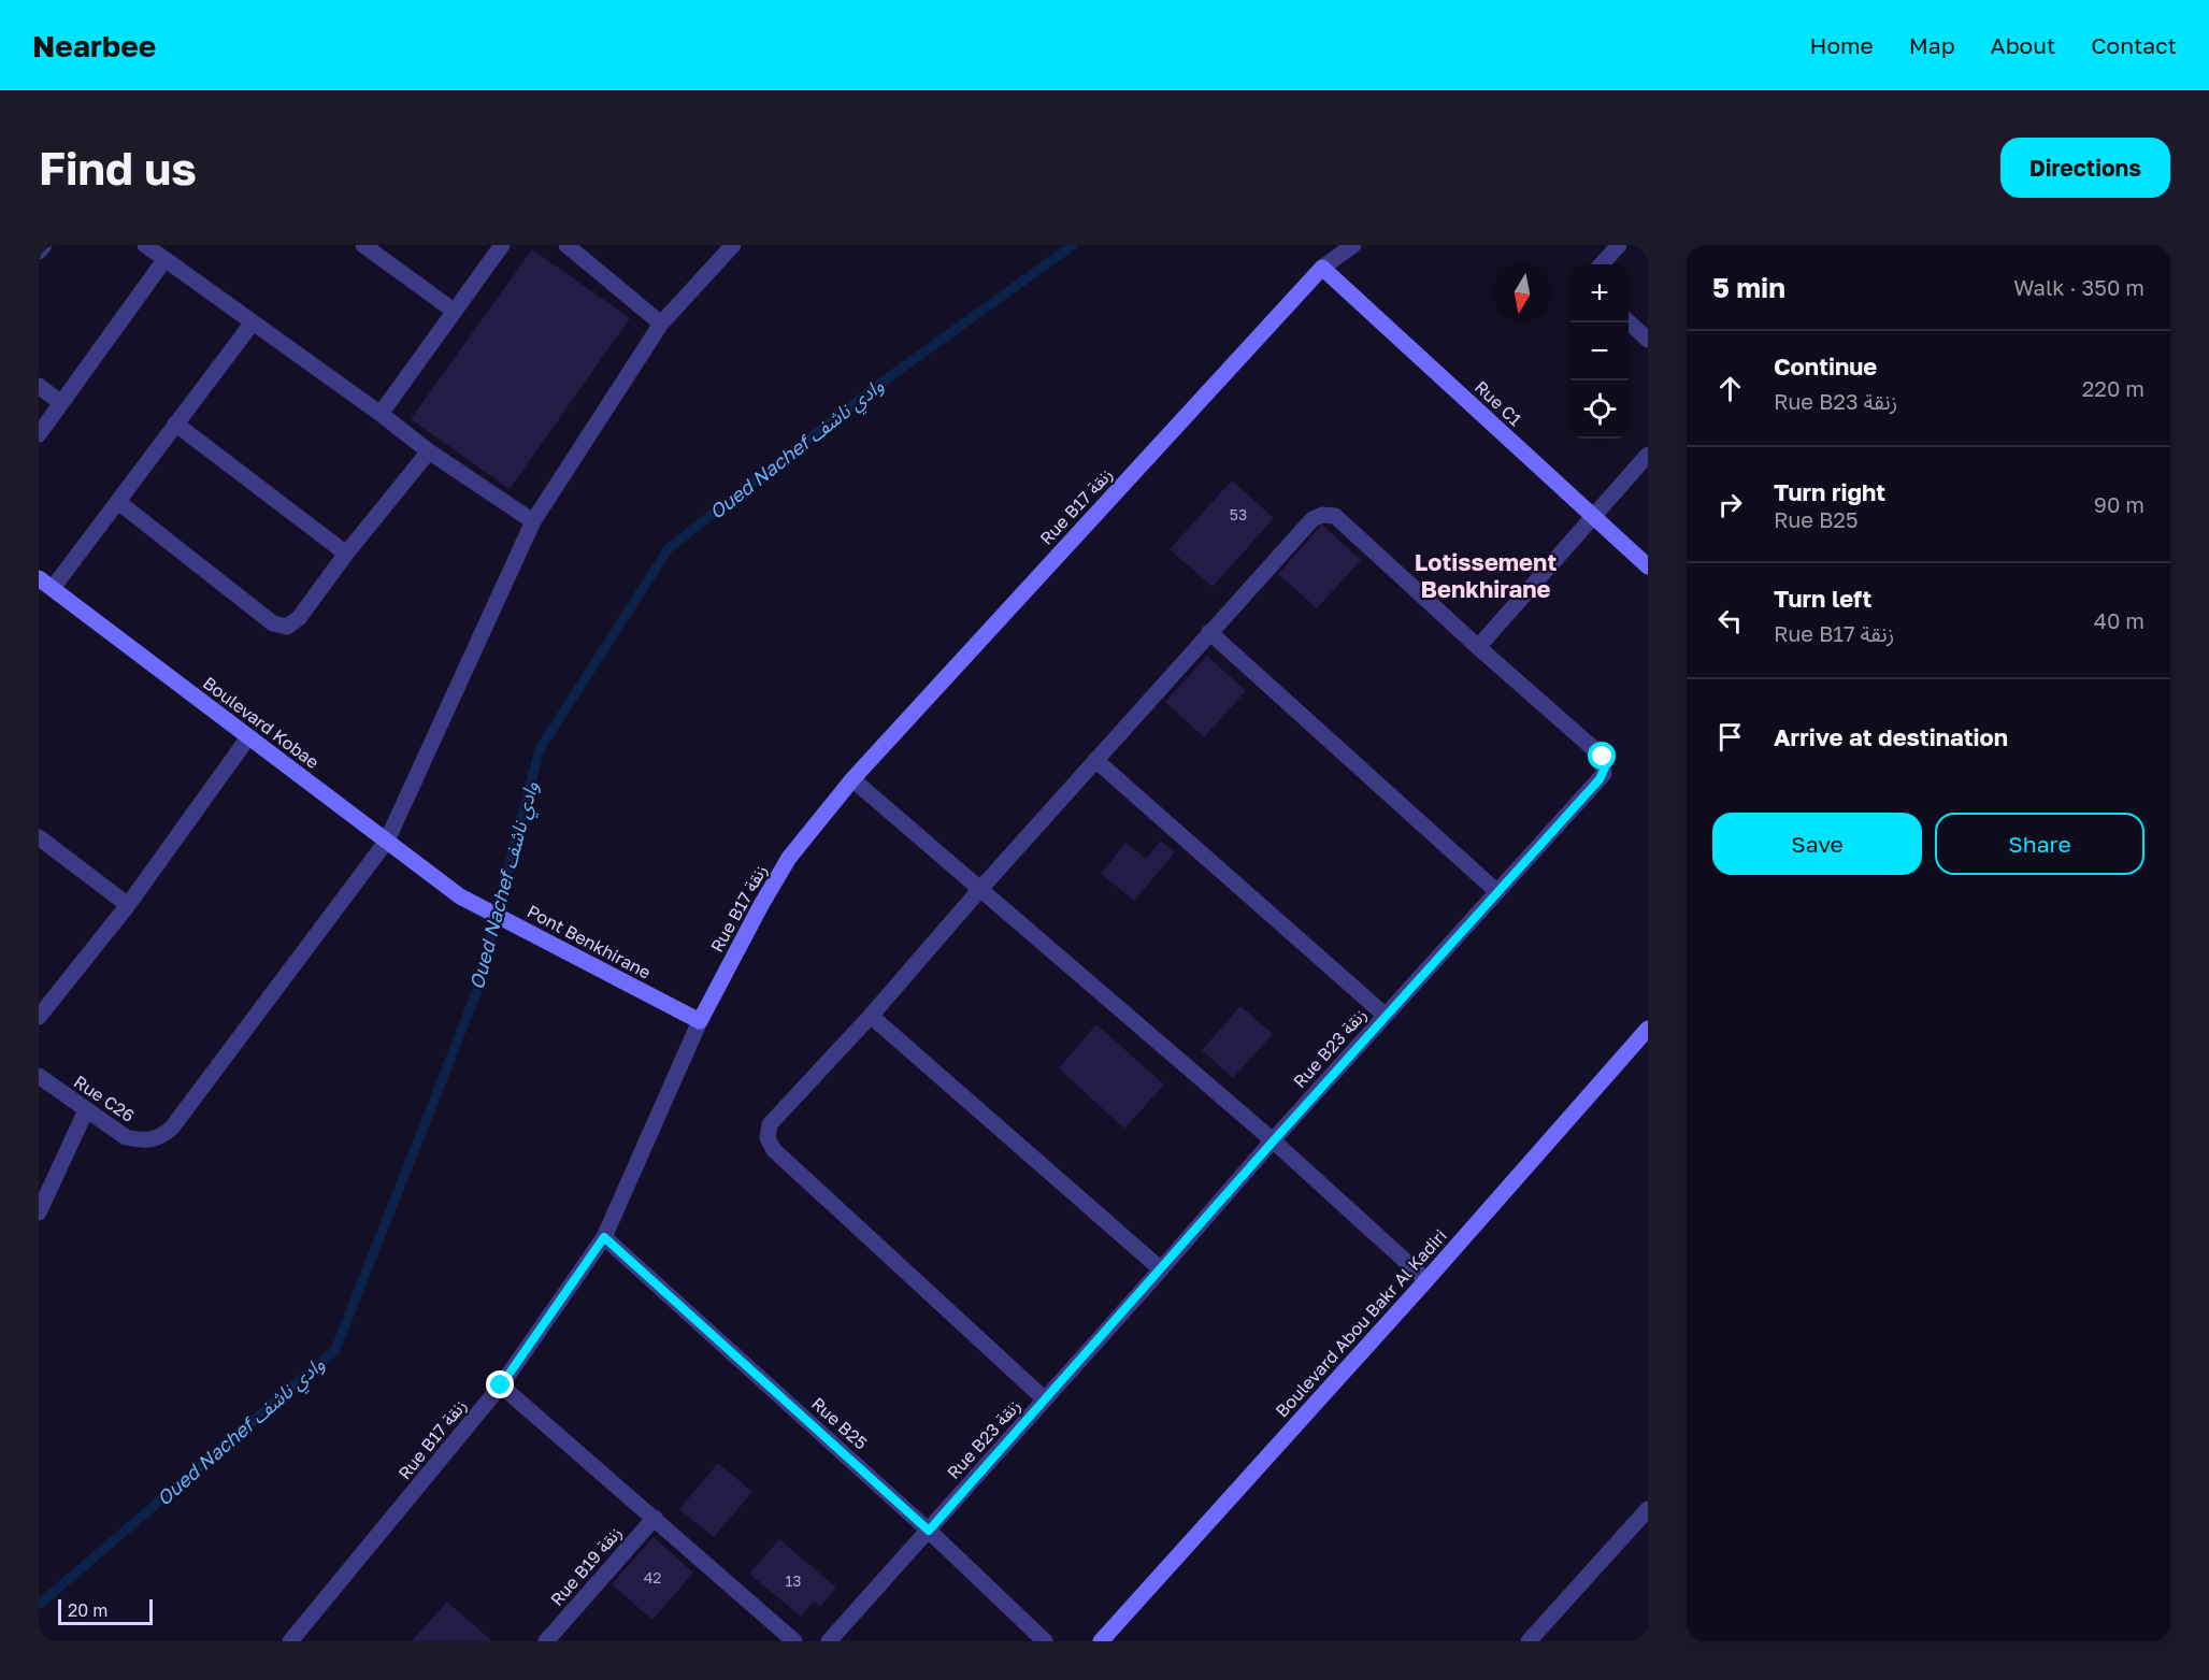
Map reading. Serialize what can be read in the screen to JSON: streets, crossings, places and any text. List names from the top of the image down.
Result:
{
  "streets": {
    "main road": [
      "Rue C1",
      "Rue B17 زنقة",
      "Boulevard Kobae",
      "Pont Benkhirane",
      "Boulevard Abou Bakr Al Kadiri"
    ],
    "street": [
      "Rue B23 زنقة",
      "Rue C26",
      "Rue B25",
      "Rue B19 زنقة"
    ]
  },
  "crossings": [
    ["Rue C1", "Rue B17 زنقة"],
    ["Rue B17 زنقة", "Pont Benkhirane"],
    ["Rue B17 زنقة", "Rue B25"],
    ["Boulevard Kobae", "Pont Benkhirane"],
    ["Boulevard Kobae", "Rue C26"],
    ["Rue B23 زنقة", "Rue B25"]
  ],
  "districts": ["Lotissement Benkhirane"],
  "water": ["Oued Nachef وادي ناشف"],
  "house_numbers": ["53", "42", "13"],
  "scale_bar": "20 m",
  "north": "bottom",
  "page": {
    "header": "Nearbee",
    "nav": [
      "Home",
      "Map",
      "About",
      "Contact"
    ],
    "buttons": [
      "Directions",
      ["Save", "Share"]
    ],
    "title": "Find us",
    "heading": ["5 min", "Walk · 350 m"],
    "map_buttons": ["+", "−"],
    "list": [
      ["Continue", "Rue B23 زنقة", "220 m"],
      ["Turn right", "Rue B25", "90 m"],
      ["Turn left", "Rue B17 زنقة", "40 m"],
      "Arrive at destination"
    ],
    "scale": "20 m"
  }
}
